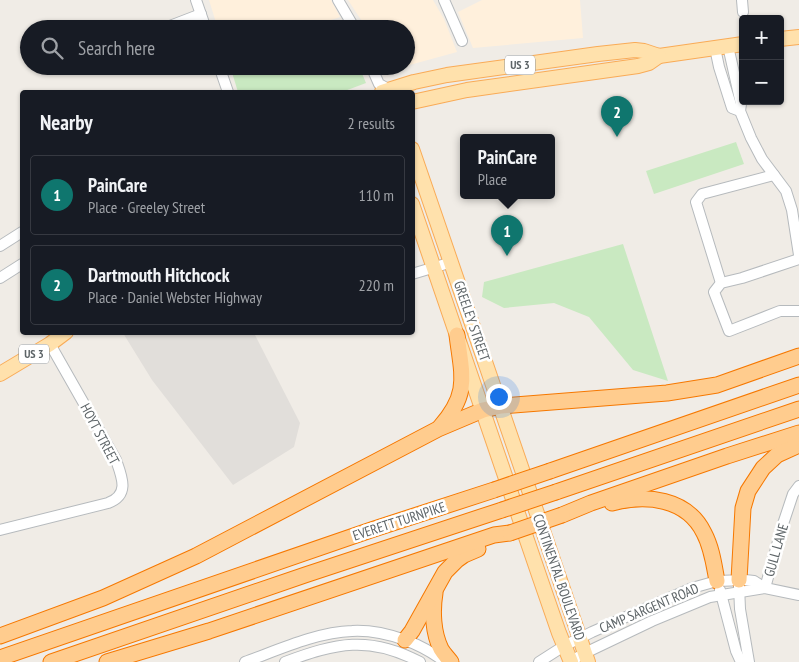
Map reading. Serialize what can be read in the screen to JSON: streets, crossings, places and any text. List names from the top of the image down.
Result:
{
  "streets": {
    "highway": ["EVERETT TURNPIKE"],
    "main road": ["US 3", "GREELEY STREET", "CONTINENTAL BOULEVARD"],
    "street": ["HOYT STREET", "GULL LANE", "CAMP SARGENT ROAD"]
  },
  "crossings": [
    ["US 3", "HOYT STREET"],
    ["GREELEY STREET", "CONTINENTAL BOULEVARD"],
    ["GULL LANE", "CAMP SARGENT ROAD"],
    ["CONTINENTAL BOULEVARD", "CAMP SARGENT ROAD"]
  ],
  "page": {
    "map_buttons": ["+", "−"],
    "search": "Search here",
    "heading": ["Nearby", "2 results"],
    "pins": ["2", "1"],
    "popup": ["PainCare", "Place"],
    "list": [
      {
        "mark": "1",
        "name": "PainCare",
        "note": "Place · Greeley Street",
        "value": "110 m"
      },
      {
        "mark": "2",
        "name": "Dartmouth Hitchcock",
        "note": "Place · Daniel Webster Highway",
        "value": "220 m"
      }
    ]
  }
}
